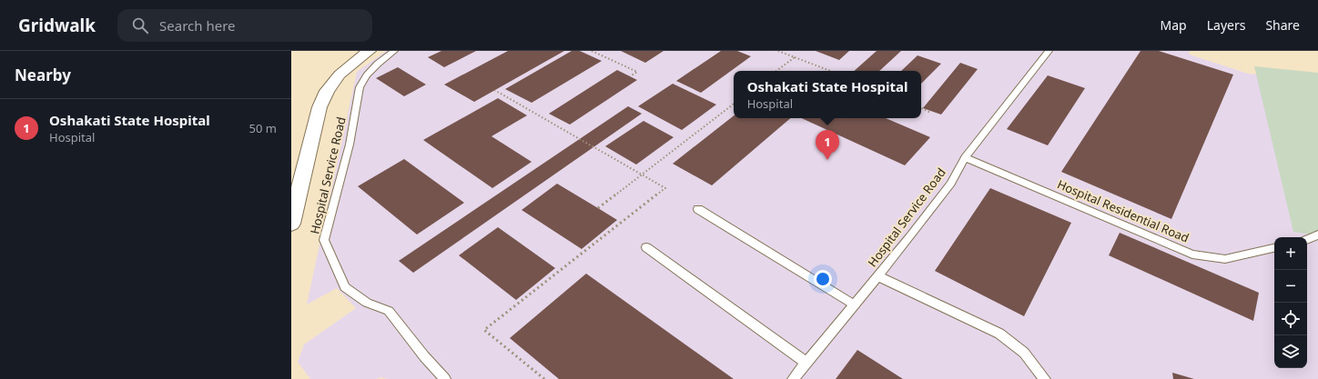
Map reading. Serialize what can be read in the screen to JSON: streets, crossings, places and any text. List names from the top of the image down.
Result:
{
  "streets": {
    "lane": ["Hospital Service Road", "Hospital Residential Road"]
  },
  "crossings": [
    ["Hospital Service Road", "Hospital Residential Road"]
  ],
  "page": {
    "header": "Gridwalk",
    "search": "Search here",
    "nav": ["Map", "Layers", "Share"],
    "heading": "Nearby",
    "popup": ["Oshakati State Hospital", "Hospital"],
    "list": [
      {
        "mark": "1",
        "name": "Oshakati State Hospital",
        "note": "Hospital",
        "value": "50 m"
      }
    ],
    "pins": "1",
    "map_buttons": ["+", "−"]
  }
}
